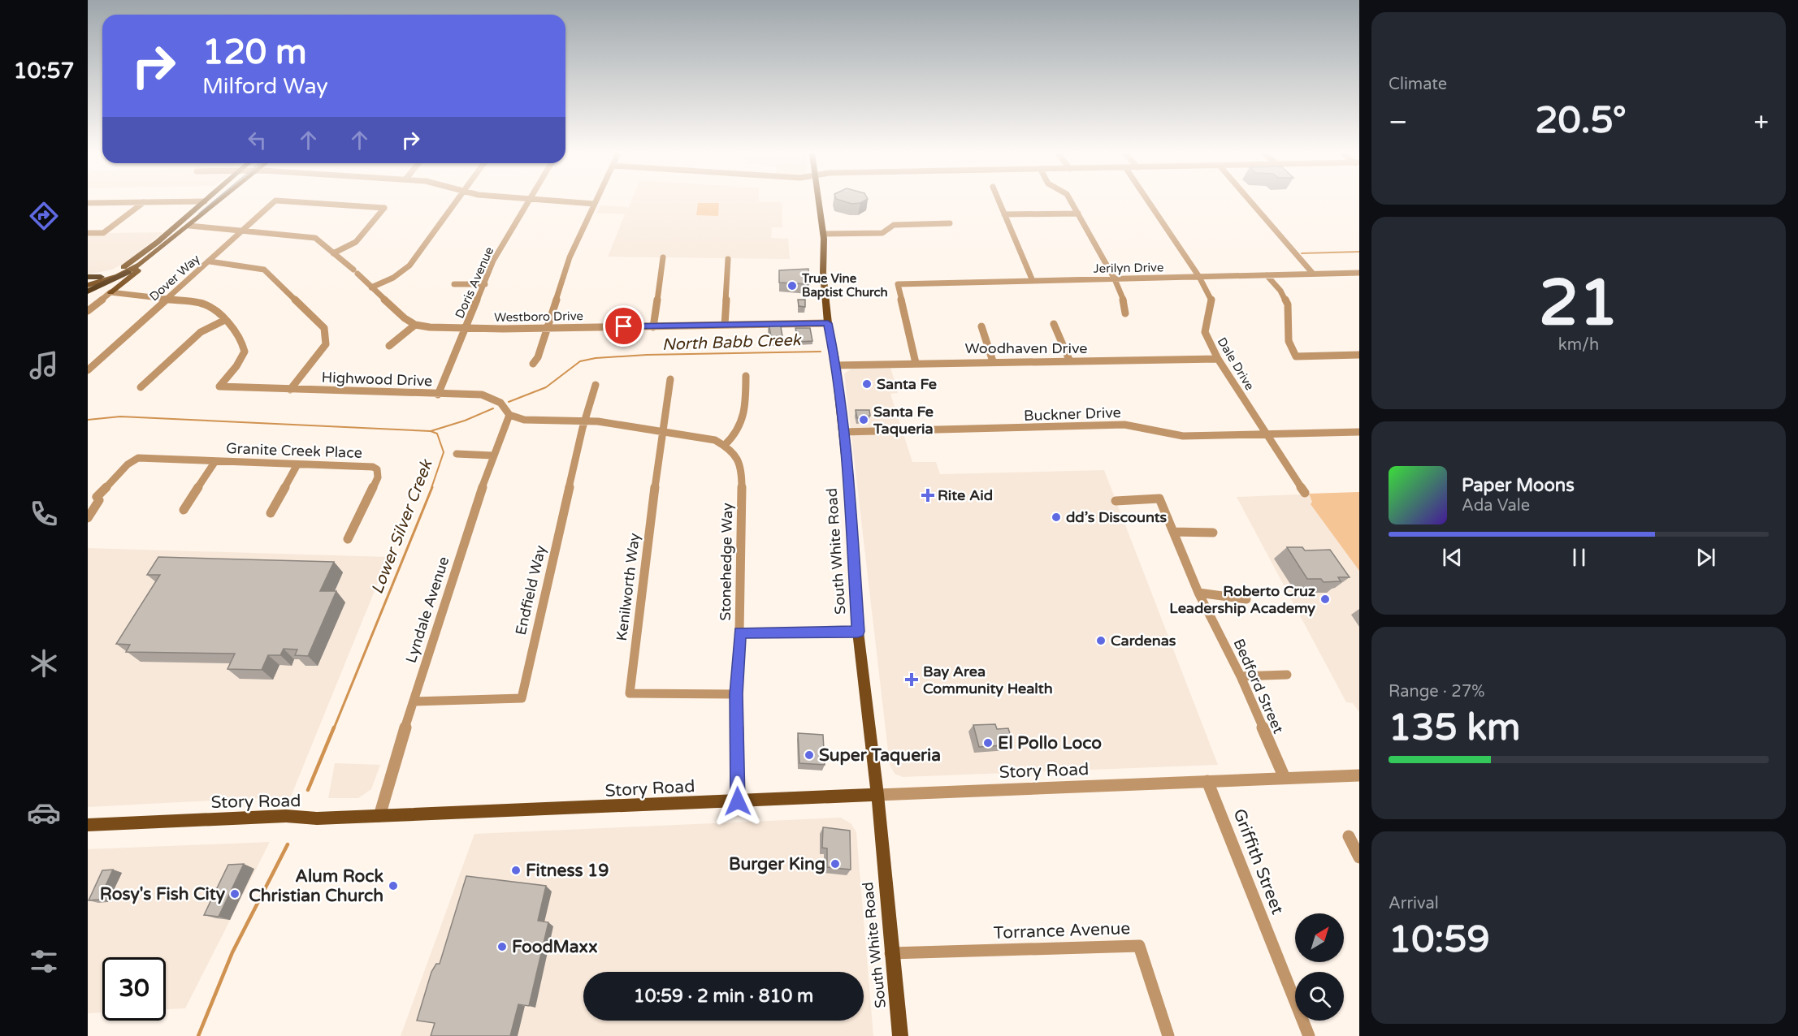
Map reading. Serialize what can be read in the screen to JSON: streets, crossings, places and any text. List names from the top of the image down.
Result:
{
  "streets": {
    "main road": ["South White Road", "Story Road"],
    "street": [
      "Jerilyn Drive",
      "Dover Way",
      "Doris Avenue",
      "Westboro Drive",
      "Woodhaven Drive",
      "Dale Drive",
      "Highwood Drive",
      "Buckner Drive",
      "Granite Creek Place",
      "Stonehedge Way",
      "Kenilworth Way",
      "Endfield Way",
      "Lyndale Avenue",
      "Bedford Street",
      "Griffith Street",
      "Torrance Avenue"
    ]
  },
  "crossings": [
    ["Jerilyn Drive", "Woodhaven Drive"],
    ["Jerilyn Drive", "Dale Drive"],
    ["Dover Way", "Highwood Drive"],
    ["Doris Avenue", "Westboro Drive"],
    ["Doris Avenue", "Highwood Drive"],
    ["Westboro Drive", "South White Road"],
    ["Woodhaven Drive", "Dale Drive"],
    ["Woodhaven Drive", "South White Road"],
    ["Dale Drive", "Buckner Drive"],
    ["Highwood Drive", "Lyndale Avenue"],
    ["Buckner Drive", "South White Road"],
    ["South White Road", "Story Road"],
    ["South White Road", "Torrance Avenue"],
    ["Stonehedge Way", "Kenilworth Way"],
    ["Stonehedge Way", "Story Road"],
    ["Endfield Way", "Lyndale Avenue"],
    ["Lyndale Avenue", "Story Road"],
    ["Bedford Street", "Story Road"],
    ["Story Road", "Griffith Street"]
  ],
  "water": ["North Babb Creek", "Lower Silver Creek"],
  "places": {
    "other": [
      "True Vine Baptist Church",
      "Santa Fe",
      "Santa Fe Taqueria",
      "dd’s Discounts",
      "Roberto Cruz Leadership Academy",
      "Cardenas",
      "El Pollo Loco",
      "Super Taqueria",
      "Burger King",
      "Fitness 19",
      "Alum Rock Christian Church",
      "Rosy's Fish City",
      "FoodMaxx"
    ],
    "health": ["Rite Aid", "Bay Area Community Health"]
  },
  "north": "top right",
  "page": {
    "tabs": "10:57",
    "tile": [
      "Climate",
      ["21", "km/h"],
      ["Range · 27%", "135 km"],
      ["Arrival", "10:59"]
    ],
    "turn": ["120 m", "Milford Way"],
    "heat": ["−", "20.5°", "+"],
    "song": ["Paper Moons", "Ada Vale"],
    "limit": "30",
    "trip": "10:59 · 2 min · 810 m"
  }
}
